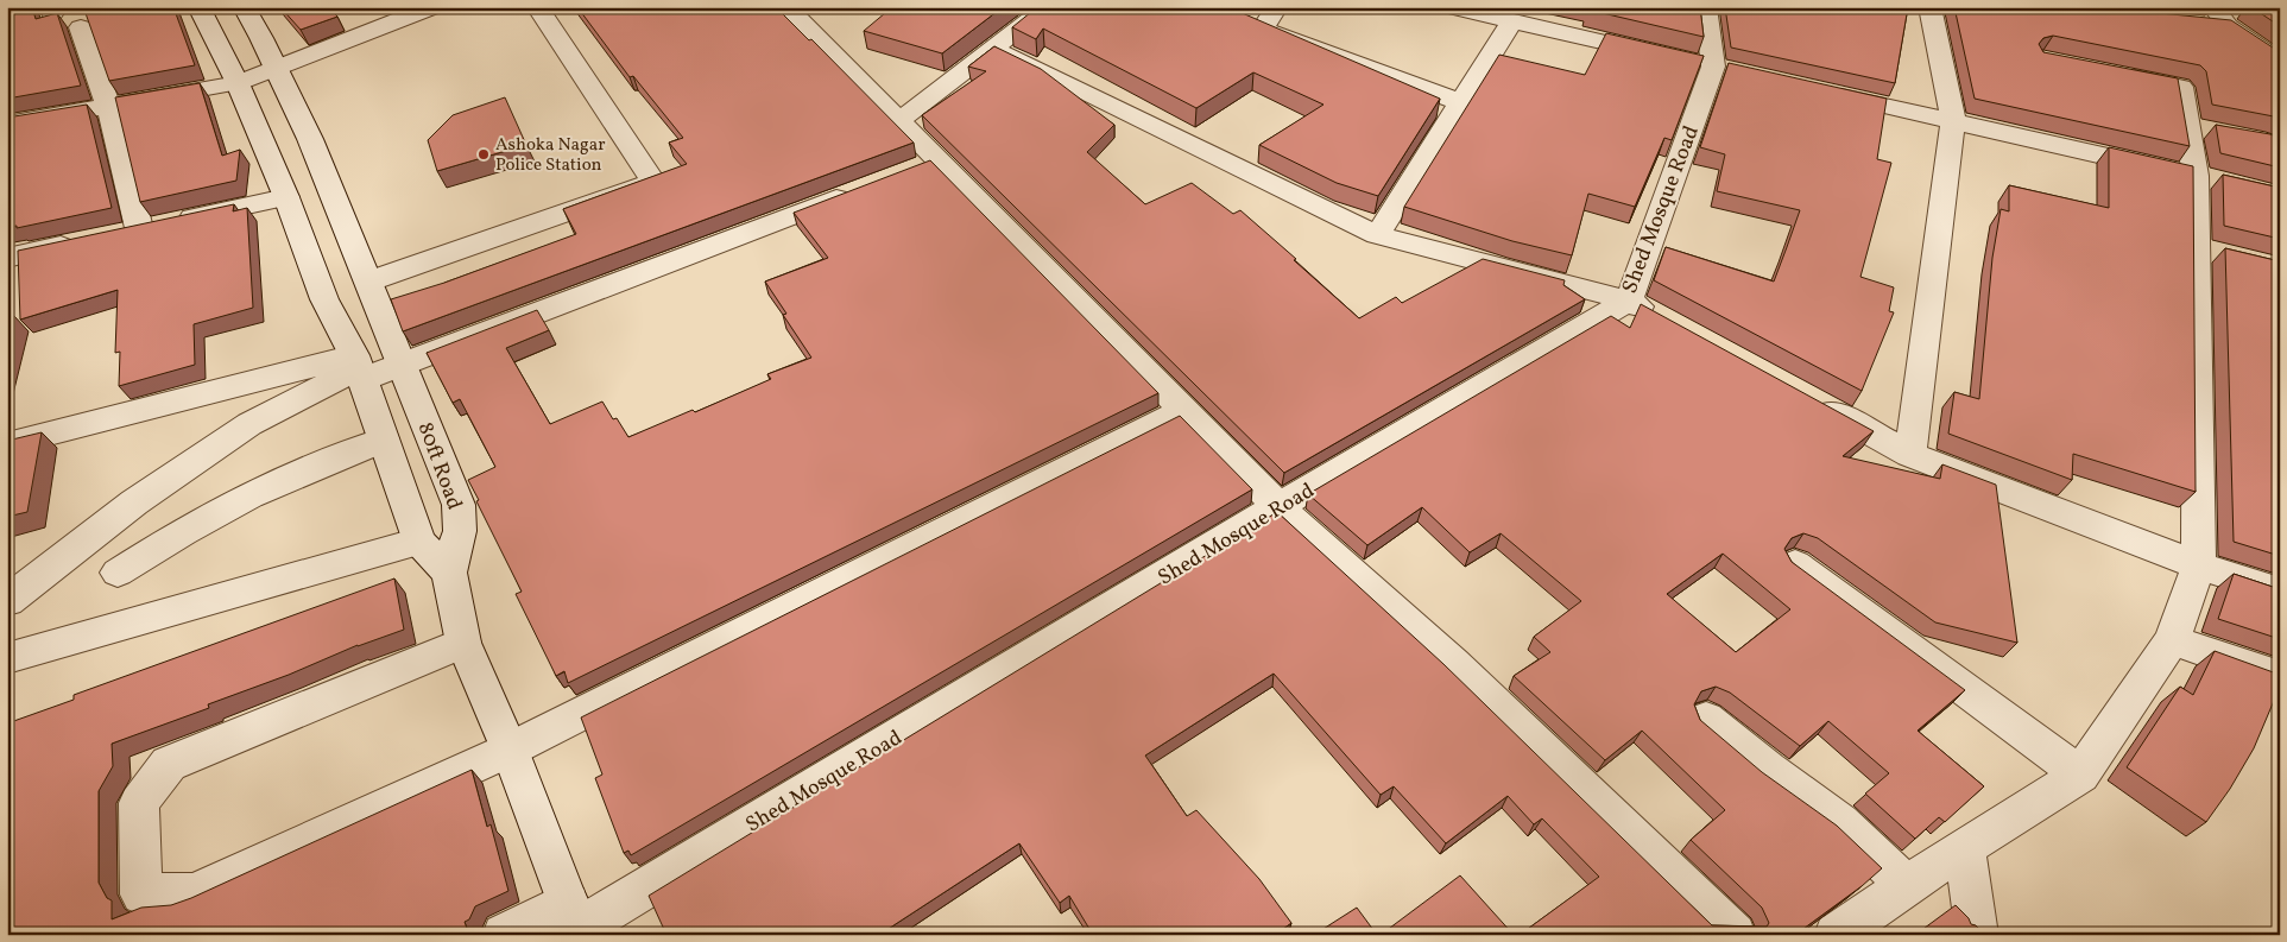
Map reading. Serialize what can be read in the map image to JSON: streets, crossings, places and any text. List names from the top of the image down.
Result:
{
  "streets": {
    "street": ["Shed Mosque Road", "80ft Road"]
  },
  "crossings": [
    ["Shed Mosque Road", "80ft Road"]
  ],
  "places": ["Ashoka Nagar Police Station"]
}
